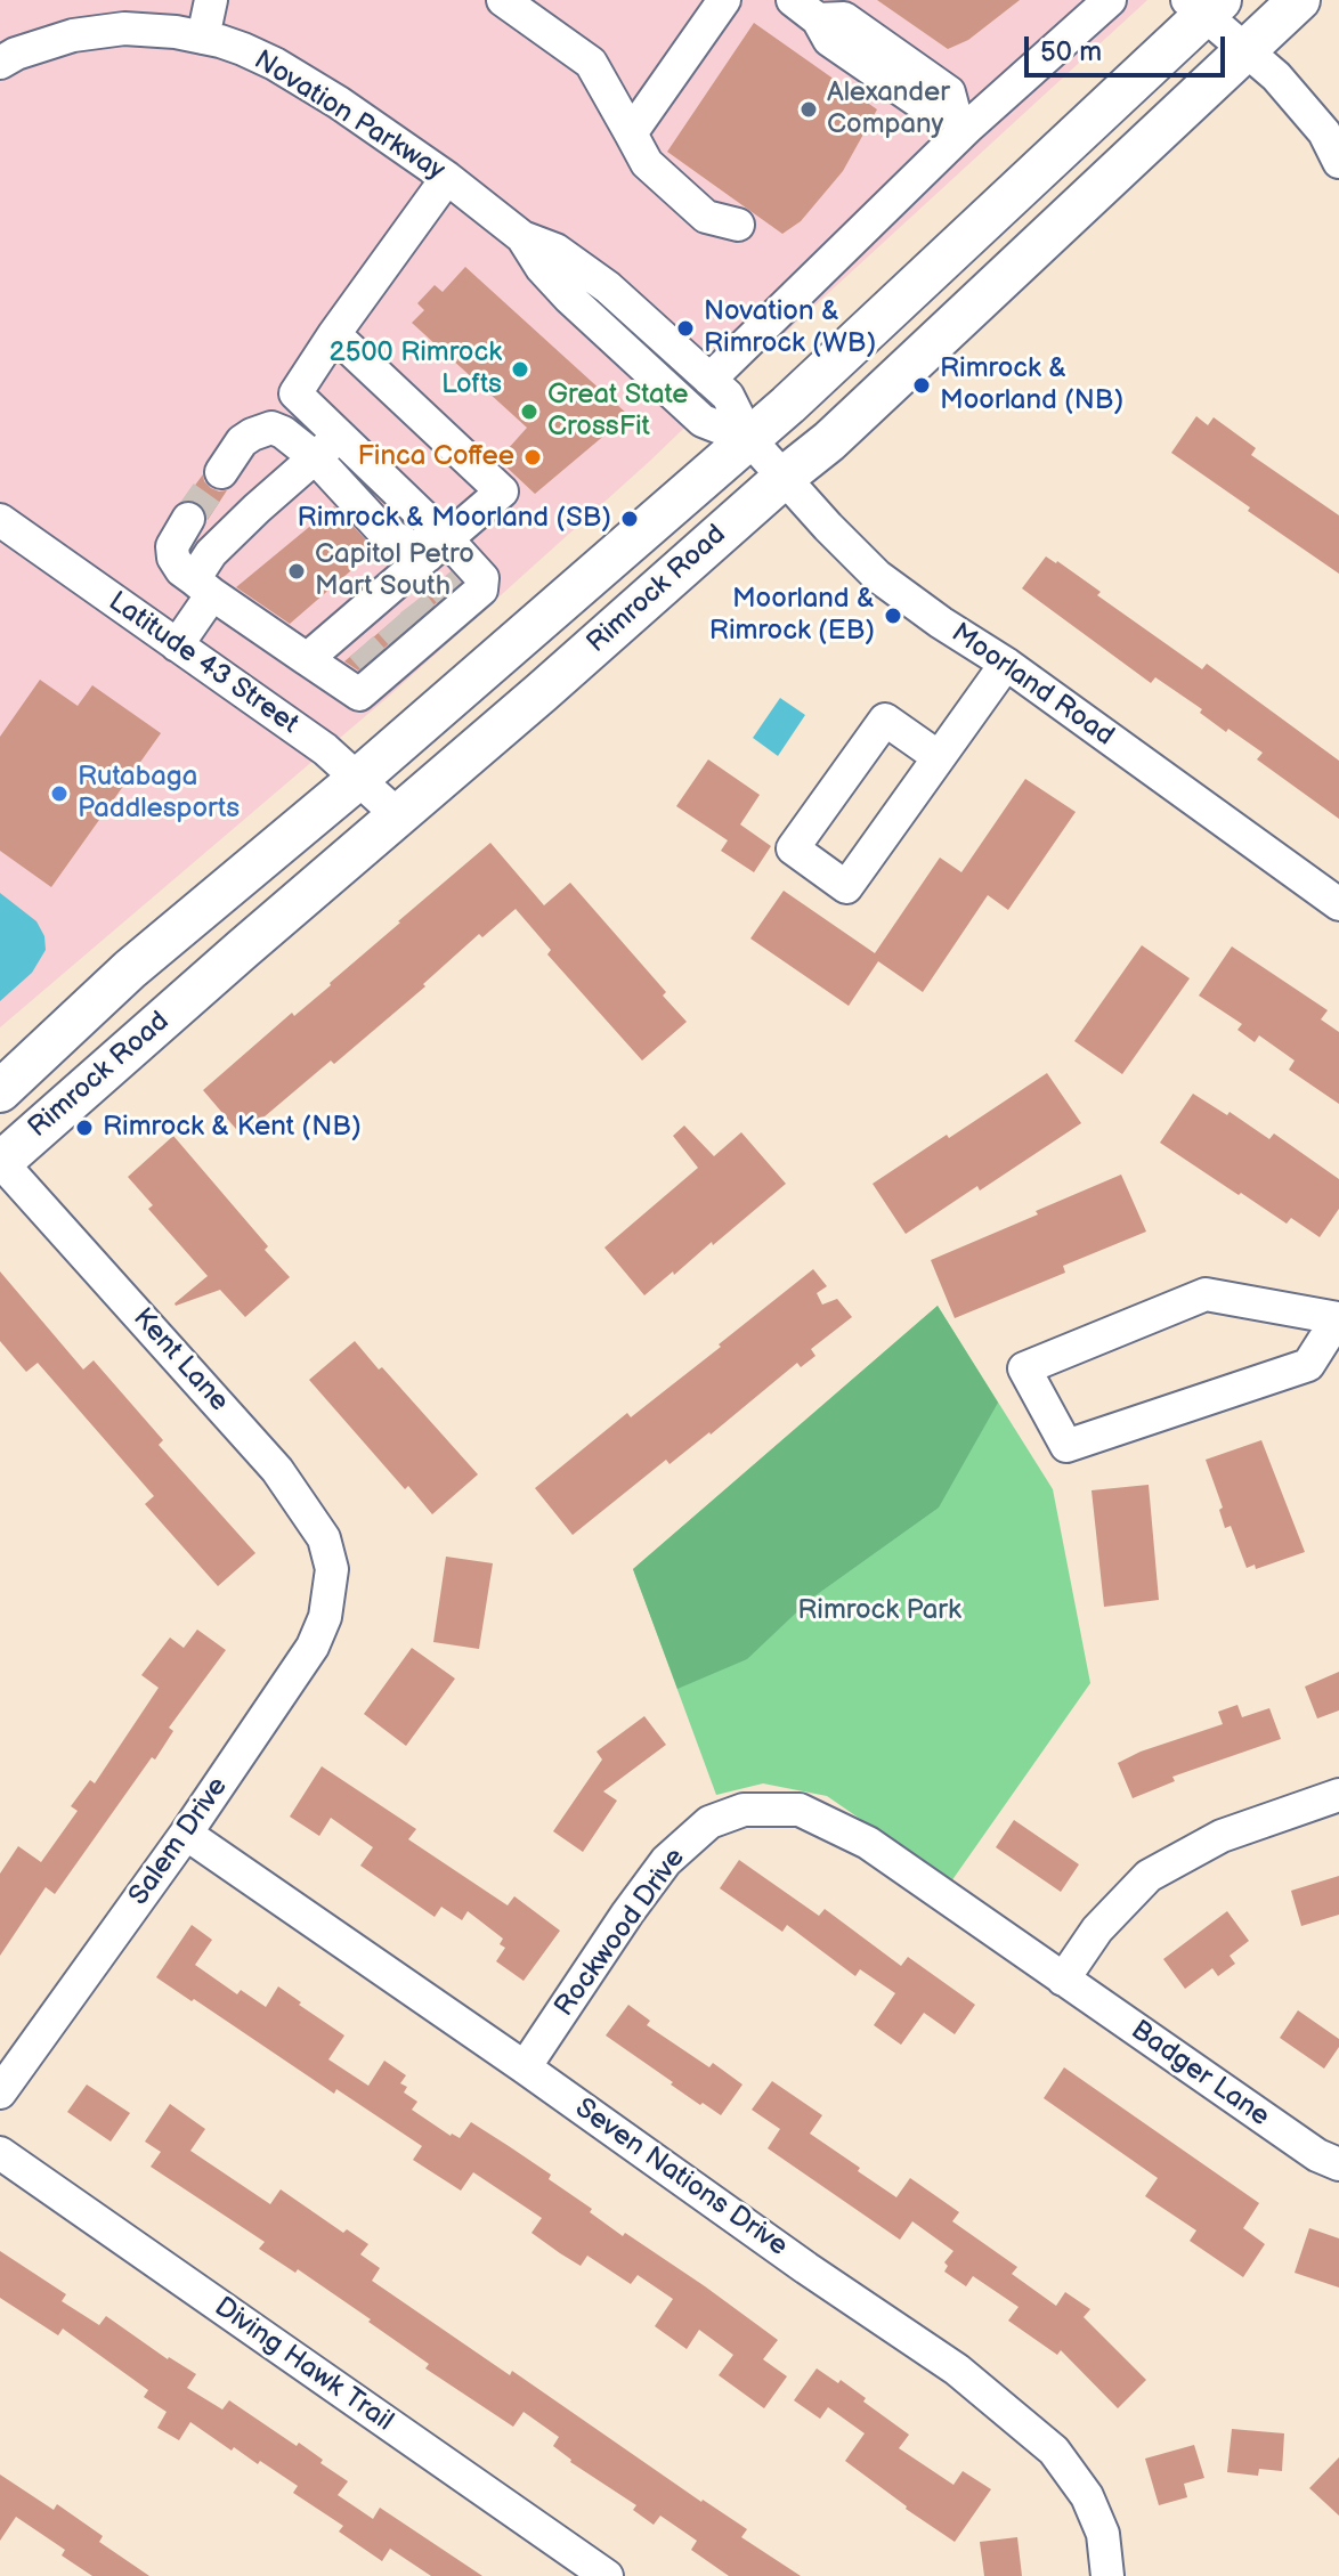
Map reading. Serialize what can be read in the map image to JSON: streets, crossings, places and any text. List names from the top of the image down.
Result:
{
  "streets": {
    "main road": ["Rimrock Road"],
    "street": [
      "Novation Parkway",
      "Latitude 43 Street",
      "Moorland Road",
      "Kent Lane",
      "Salem Drive",
      "Rockwood Drive",
      "Badger Lane",
      "Seven Nations Drive",
      "Diving Hawk Trail"
    ]
  },
  "crossings": [
    ["Novation Parkway", "Rimrock Road"],
    ["Novation Parkway", "Moorland Road"],
    ["Rimrock Road", "Latitude 43 Street"],
    ["Rimrock Road", "Moorland Road"],
    ["Rimrock Road", "Kent Lane"],
    ["Kent Lane", "Salem Drive"],
    ["Salem Drive", "Seven Nations Drive"],
    ["Rockwood Drive", "Badger Lane"],
    ["Rockwood Drive", "Seven Nations Drive"]
  ],
  "parks": ["Rimrock Park"],
  "places": [
    "Alexander Company",
    "Novation & Rimrock (WB)",
    "2500 Rimrock Lofts",
    "Rimrock & Moorland (NB)",
    "Great State CrossFit",
    "Finca Coffee",
    "Rimrock & Moorland (SB)",
    "Capitol Petro Mart South",
    "Moorland & Rimrock (EB)",
    "Rutabaga Paddlesports",
    "Rimrock & Kent (NB)"
  ],
  "scale_bar": "50 m"
}
